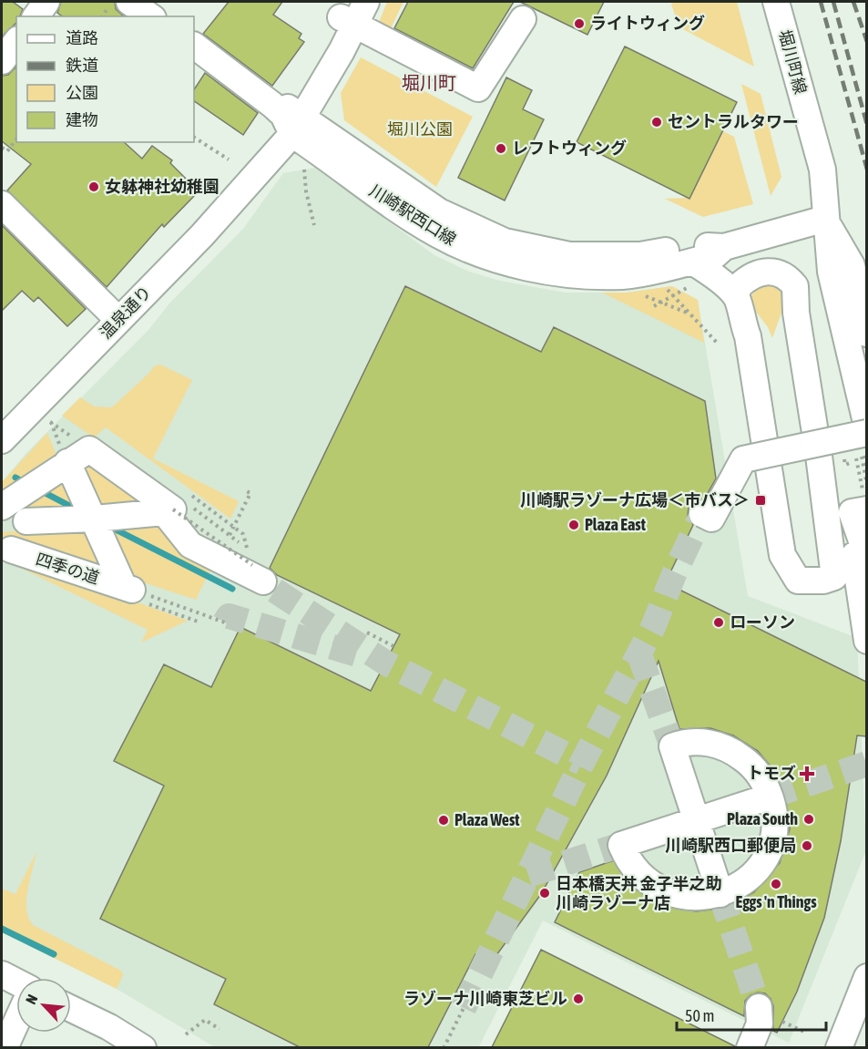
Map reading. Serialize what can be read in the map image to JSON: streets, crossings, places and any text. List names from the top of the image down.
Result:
{
  "streets": {
    "street": [
      "堀川町線",
      "川崎駅西口線",
      "温泉通り",
      "四季の道"
    ]
  },
  "crossings": [
    ["堀川町線", "川崎駅西口線"],
    ["川崎駅西口線", "温泉通り"]
  ],
  "districts": ["堀川町"],
  "parks": ["堀川公園"],
  "places": {
    "other": [
      "ライトウィング",
      "セントラルタワー",
      "レフトウィング",
      "女躰神社幼稚園",
      "Plaza East",
      "ローソン",
      "Plaza South",
      "Plaza West",
      "川崎駅西口郵便局",
      "Eggs 'n Things",
      "日本橋天丼 金子半之助 川崎ラゾーナ店",
      "ラゾーナ川崎東芝ビル"
    ],
    "transit": ["川崎駅ラゾーナ広場＜市バス＞"],
    "health": ["トモズ"]
  },
  "legend": [
    "道路",
    "鉄道",
    "公園",
    "建物"
  ],
  "scale_bar": "50 m",
  "north": "top left"
}
